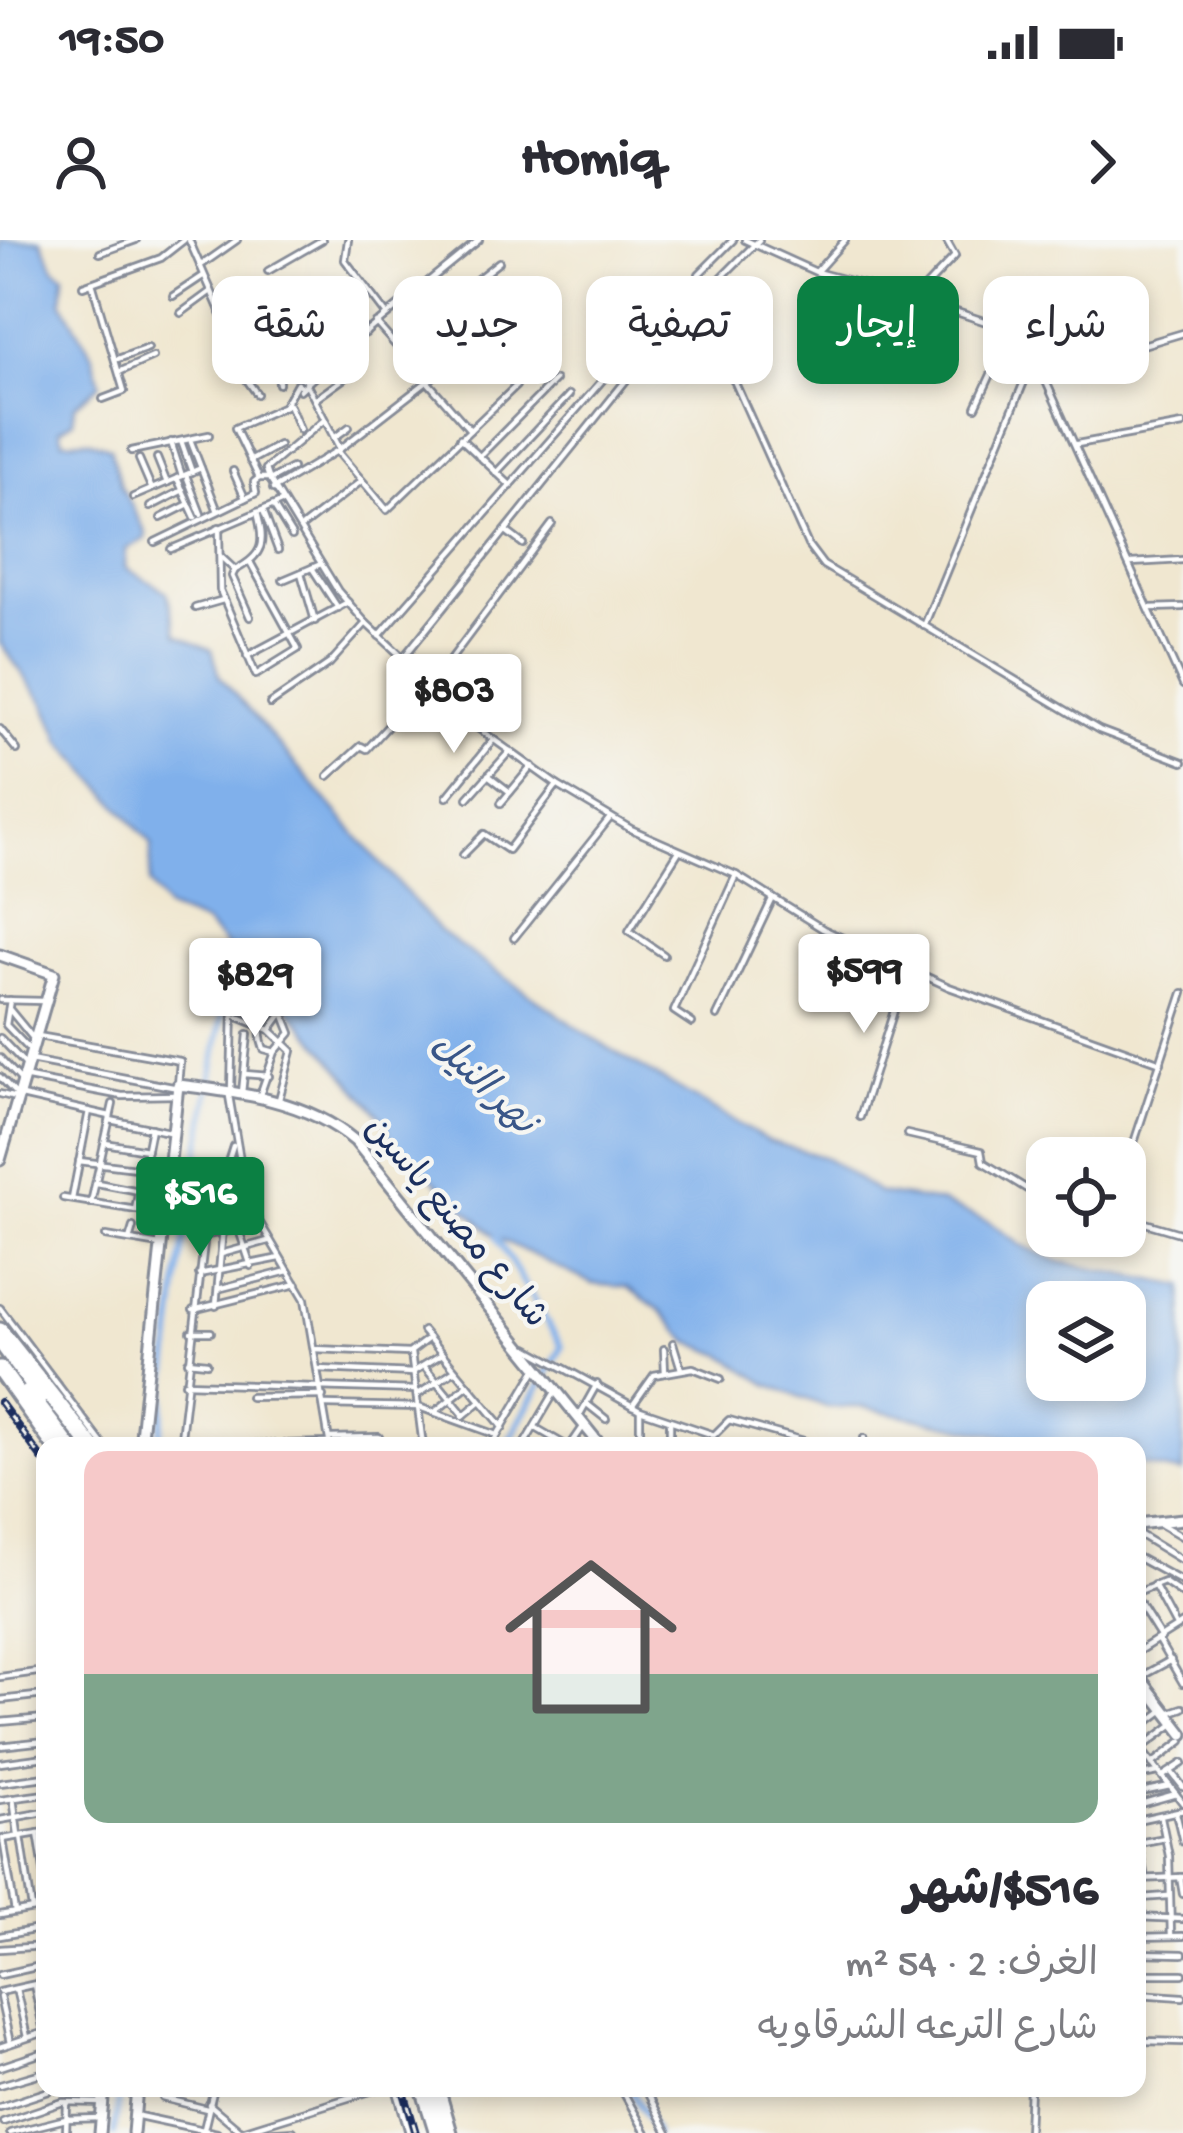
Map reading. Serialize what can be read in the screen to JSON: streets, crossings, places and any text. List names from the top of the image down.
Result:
{
  "streets": {
    "main road": ["شارع مصنع ياسين"]
  },
  "water": ["نهر النيل"],
  "page": {
    "status": "19:50",
    "header": "Homiq",
    "chip": [
      "شراء",
      "إيجار",
      "تصفية",
      "جديد",
      "شقة"
    ],
    "price": [
      "$803",
      "$599",
      "$829",
      "$516"
    ],
    "list": [
      {
        "name": "$516/شهر",
        "note": "الغرف: 2 · 54 m² · شارع الترعه الشرقاويه"
      }
    ]
  }
}
